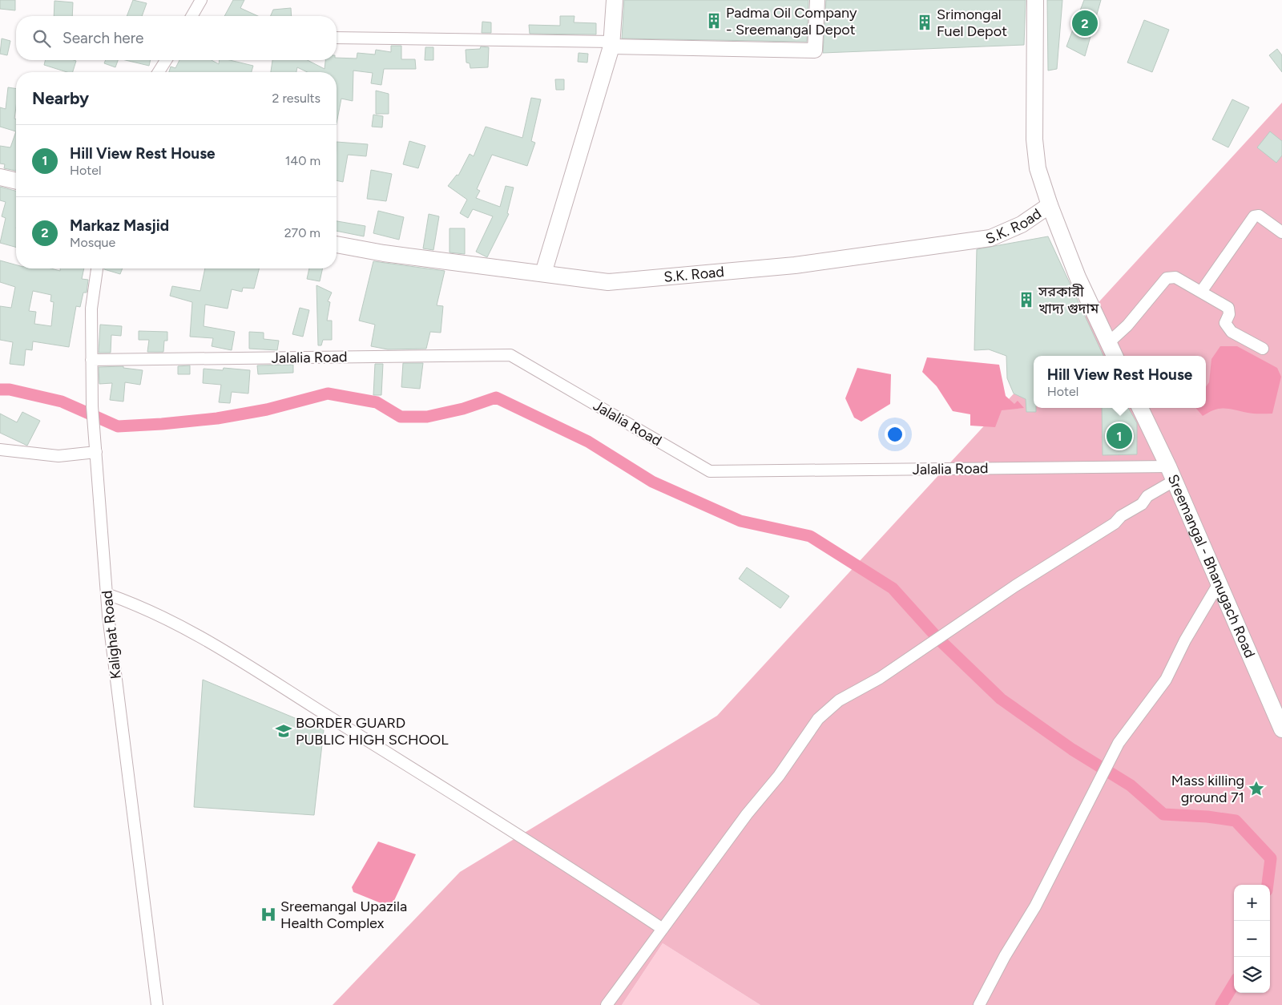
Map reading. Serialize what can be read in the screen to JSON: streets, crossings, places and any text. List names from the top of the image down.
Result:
{
  "streets": {
    "main road": ["S.K. Road", "Sreemangal - Bhanugach Road"],
    "street": ["Jalalia Road", "Kalighat Road"]
  },
  "crossings": [
    ["Jalalia Road", "Sreemangal - Bhanugach Road"],
    ["Jalalia Road", "Kalighat Road"]
  ],
  "places": {
    "building": ["Padma Oil Company - Sreemangal Depot", "Srimongal Fuel Depot", "সরকারী খাদ্য গুদাম"],
    "school or university": ["BORDER GUARD PUBLIC HIGH SCHOOL"],
    "place": ["Mass killing ground 71"],
    "hospital": ["Sreemangal Upazila Health Complex"]
  },
  "page": {
    "pins": ["2", "1"],
    "search": "Search here",
    "heading": ["Nearby", "2 results"],
    "list": [
      {
        "mark": "1",
        "name": "Hill View Rest House",
        "note": "Hotel",
        "value": "140 m"
      },
      {
        "mark": "2",
        "name": "Markaz Masjid",
        "note": "Mosque",
        "value": "270 m"
      }
    ],
    "popup": ["Hill View Rest House", "Hotel"],
    "map_buttons": ["+", "−"]
  }
}
